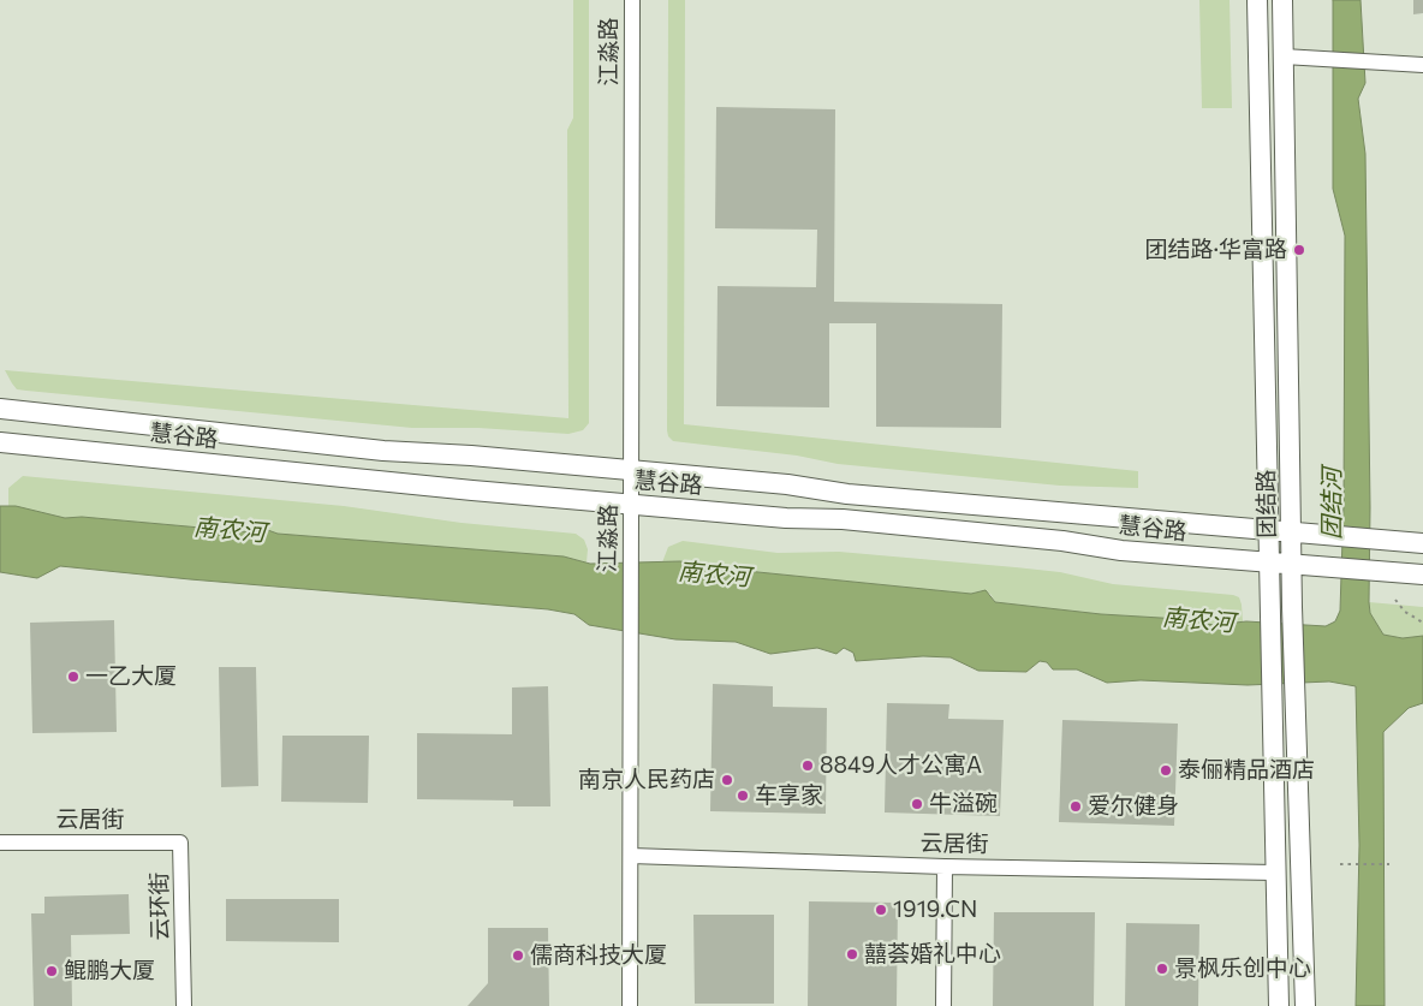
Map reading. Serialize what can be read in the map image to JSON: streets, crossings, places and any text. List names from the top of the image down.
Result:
{
  "streets": {
    "main road": ["慧谷路", "团结路"],
    "street": ["江淼路", "云居街", "云环街"]
  },
  "crossings": [
    ["江淼路", "慧谷路"],
    ["江淼路", "云居街"],
    ["慧谷路", "团结路"],
    ["团结路", "云居街"],
    ["云居街", "云环街"]
  ],
  "water": ["团结河", "南农河"],
  "places": [
    "团结路·华富路",
    "一乙大厦",
    "8849人才公寓A",
    "泰俪精品酒店",
    "南京人民药店",
    "车享家",
    "牛溢碗",
    "爱尔健身",
    "1919.CN",
    "囍荟婚礼中心",
    "儒商科技大厦",
    "景枫乐创中心",
    "鲲鹏大厦"
  ]
}
